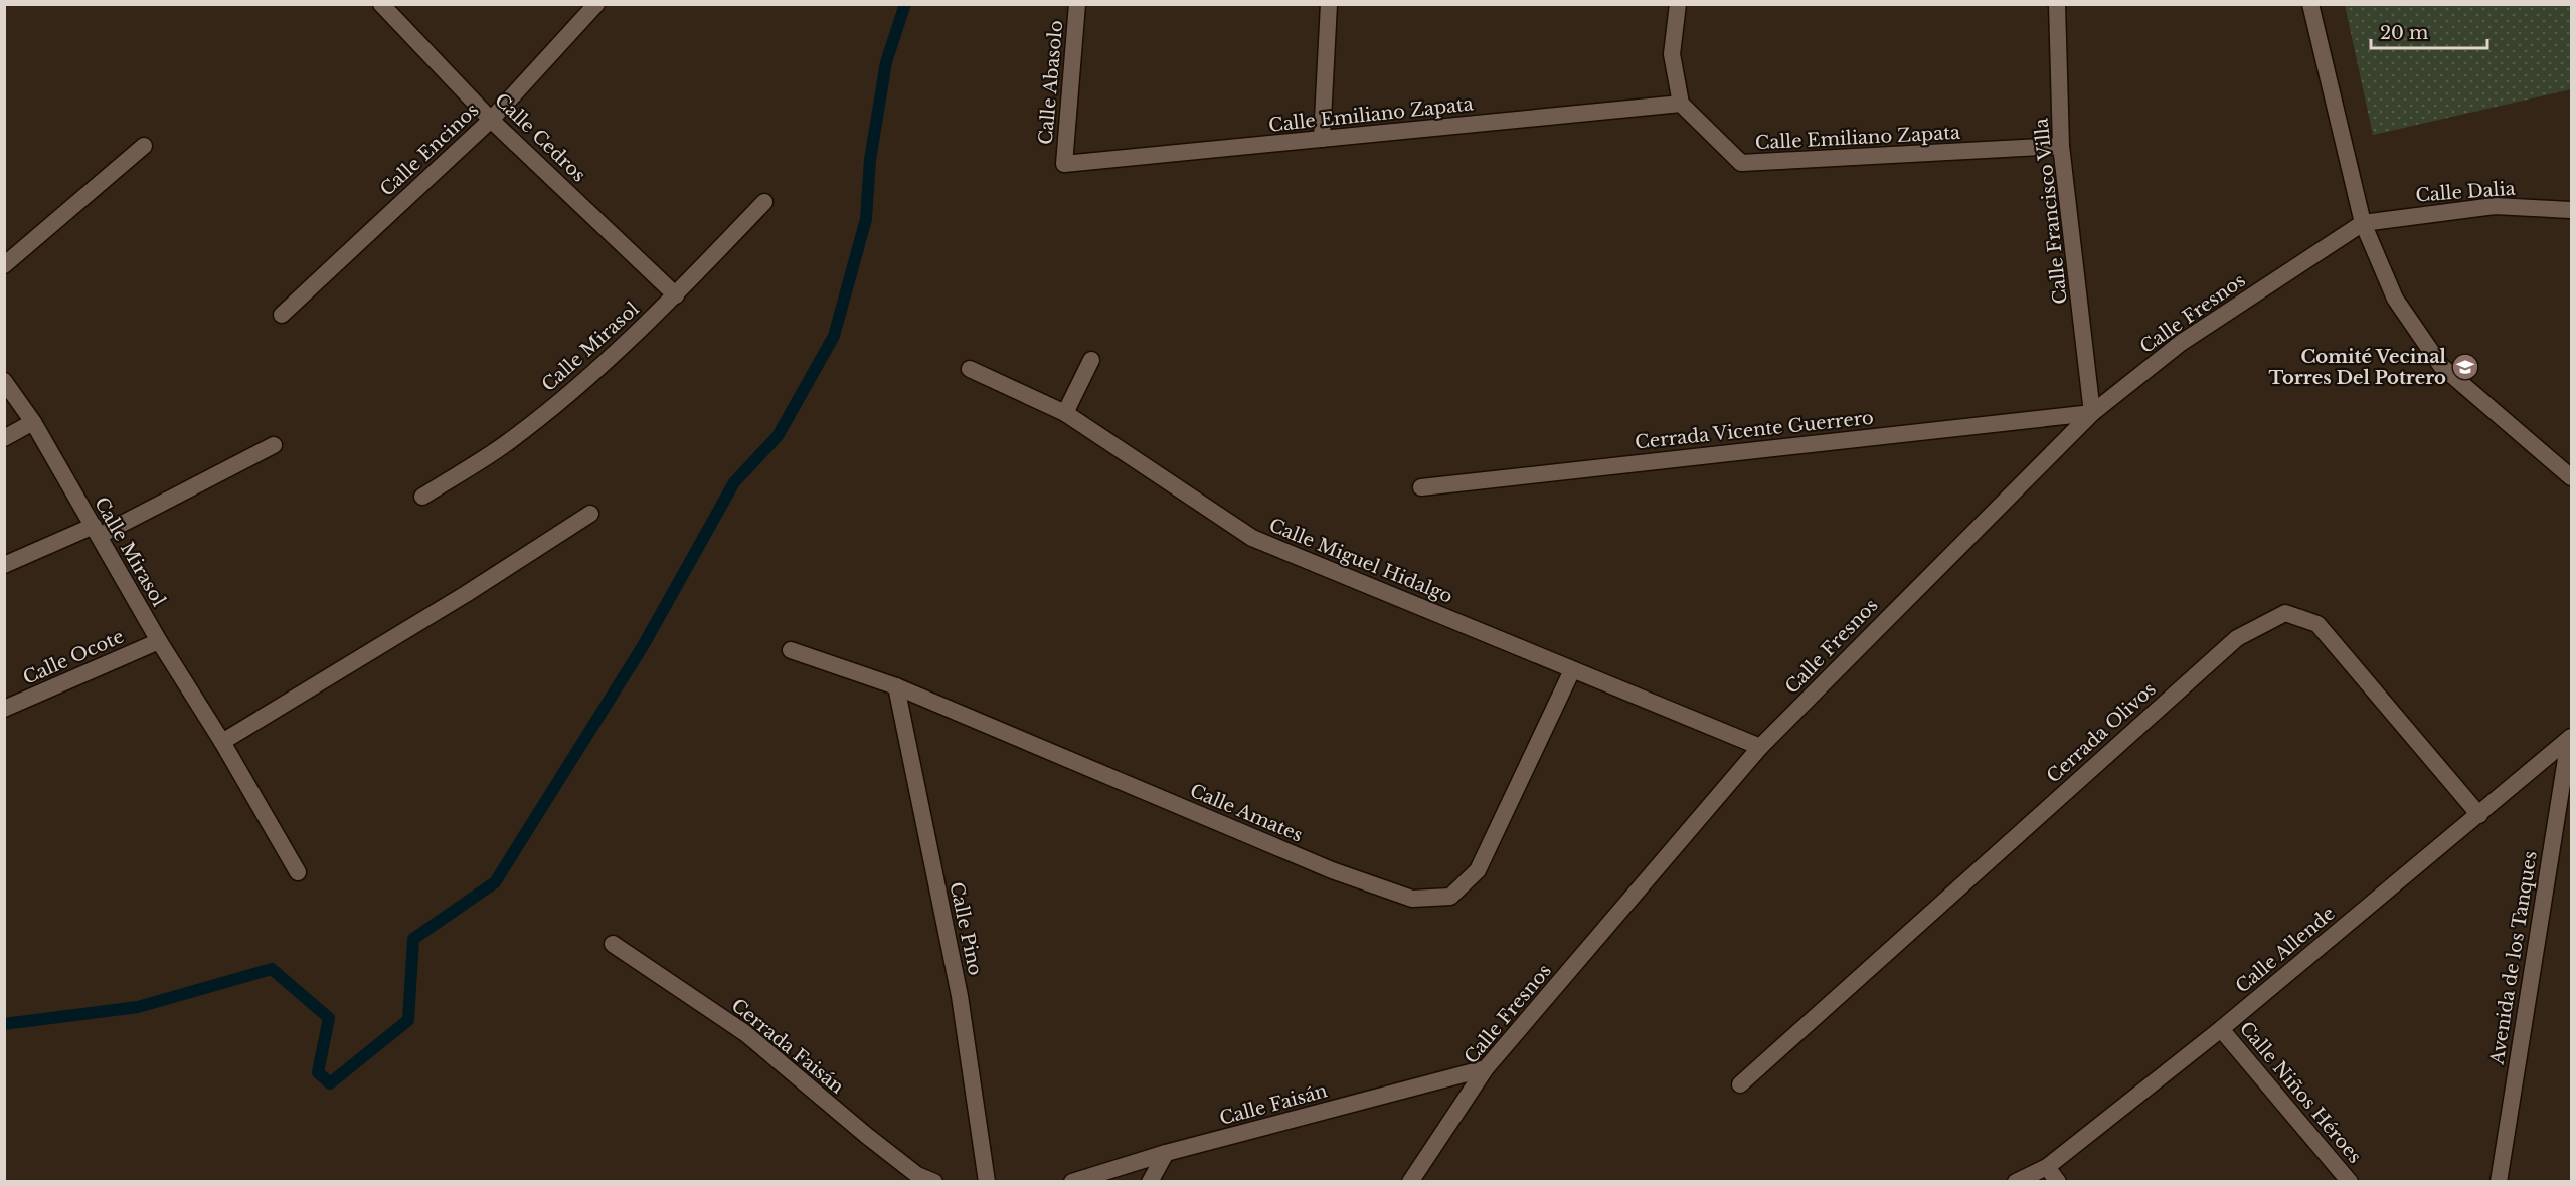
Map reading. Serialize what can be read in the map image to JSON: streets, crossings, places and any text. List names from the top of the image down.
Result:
{
  "streets": {
    "street": [
      "Calle Abasolo",
      "Calle Emiliano Zapata",
      "Calle Cedros",
      "Calle Encinos",
      "Calle Dalia",
      "Calle Francisco Villa",
      "Calle Fresnos",
      "Calle Mirasol",
      "Cerrada Vicente Guerrero",
      "Calle Miguel Hidalgo",
      "Calle Ocote",
      "Cerrada Olivos",
      "Calle Amates",
      "Calle Pino",
      "Calle Allende",
      "Avenida de los Tanques",
      "Cerrada Faisán",
      "Calle Niños Héroes",
      "Calle Faisán"
    ]
  },
  "crossings": [
    ["Calle Abasolo", "Calle Emiliano Zapata"],
    ["Calle Emiliano Zapata", "Calle Francisco Villa"],
    ["Calle Cedros", "Calle Encinos"],
    ["Calle Cedros", "Calle Mirasol"],
    ["Calle Dalia", "Calle Fresnos"],
    ["Calle Francisco Villa", "Calle Fresnos"],
    ["Calle Francisco Villa", "Cerrada Vicente Guerrero"],
    ["Calle Fresnos", "Cerrada Vicente Guerrero"],
    ["Calle Fresnos", "Calle Miguel Hidalgo"],
    ["Calle Fresnos", "Calle Faisán"],
    ["Calle Mirasol", "Calle Ocote"],
    ["Calle Miguel Hidalgo", "Calle Amates"],
    ["Cerrada Olivos", "Calle Allende"],
    ["Calle Amates", "Calle Pino"],
    ["Calle Allende", "Avenida de los Tanques"],
    ["Calle Allende", "Calle Niños Héroes"]
  ],
  "places": {
    "school or university": ["Comité Vecinal Torres Del Potrero"]
  },
  "scale_bar": "20 m"
}
